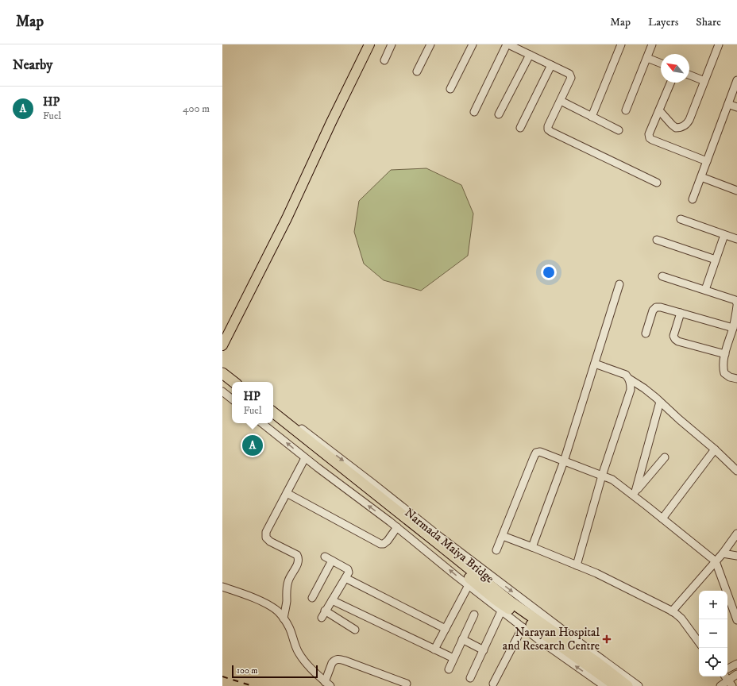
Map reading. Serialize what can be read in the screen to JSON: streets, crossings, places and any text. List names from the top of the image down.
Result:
{
  "streets": {
    "highway": ["Narmada Maiya Bridge"]
  },
  "places": {
    "health": ["Narayan Hospital and Research Centre"]
  },
  "scale_bar": "100 m",
  "north": "top left",
  "page": {
    "header": "Map",
    "nav": ["Map", "Layers", "Share"],
    "heading": "Nearby",
    "list": [
      {
        "mark": "A",
        "name": "HP",
        "note": "Fuel",
        "value": "400 m"
      }
    ],
    "popup": ["HP", "Fuel"],
    "pins": "A",
    "map_buttons": ["+", "−"],
    "scale": "100 m"
  }
}
